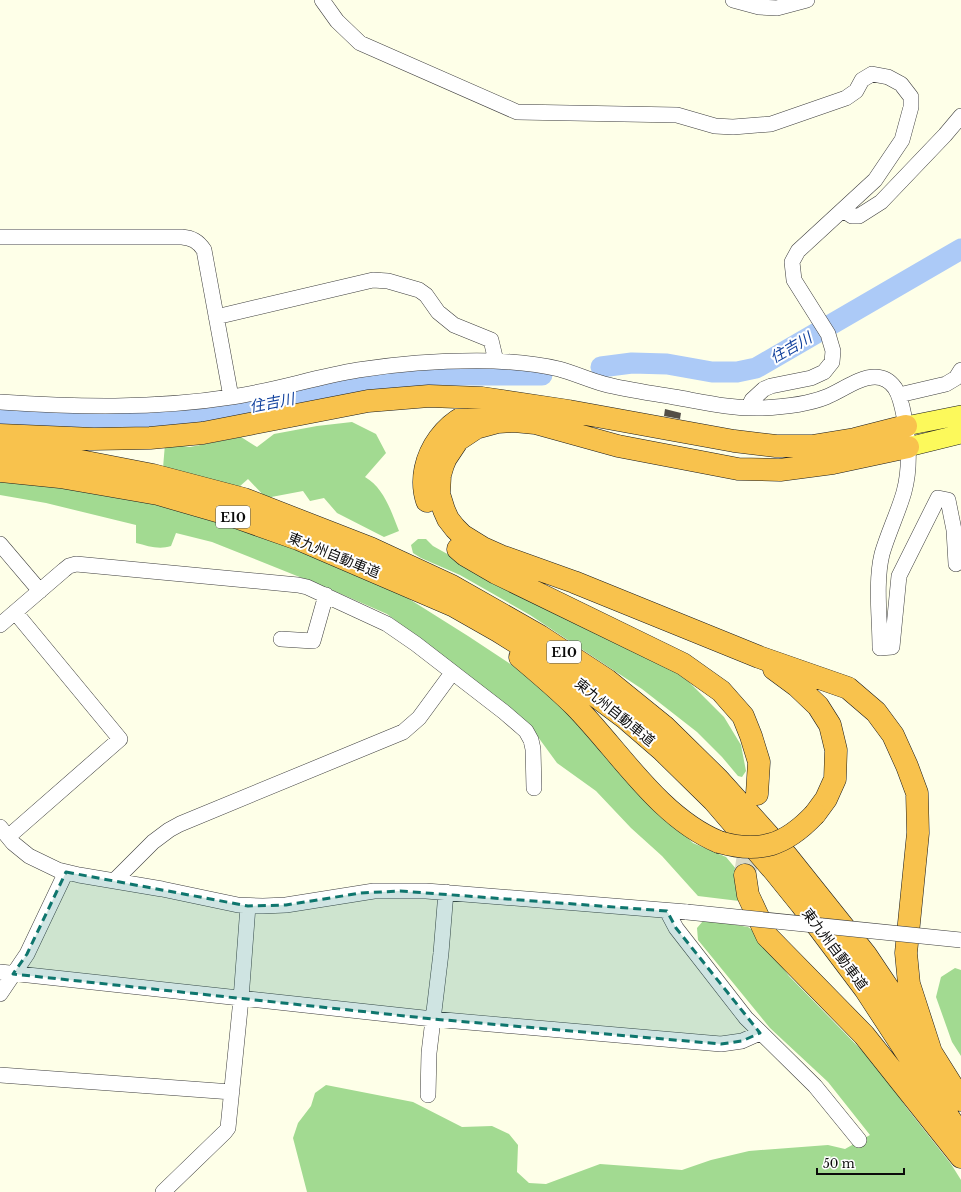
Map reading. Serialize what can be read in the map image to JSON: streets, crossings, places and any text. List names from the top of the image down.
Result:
{
  "streets": {
    "highway": ["E10", "東九州自動車道"]
  },
  "water": ["住吉川"],
  "scale_bar": "50 m"
}
